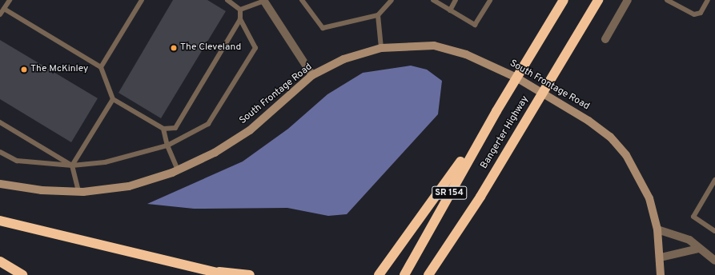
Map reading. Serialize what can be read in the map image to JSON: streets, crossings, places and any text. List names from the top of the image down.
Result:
{
  "streets": {
    "highway": ["Bangerter Highway", "SR 154"],
    "street": ["South Frontage Road"]
  },
  "crossings": [
    ["South Frontage Road", "Bangerter Highway"]
  ],
  "places": ["The Cleveland", "The McKinley"]
}
